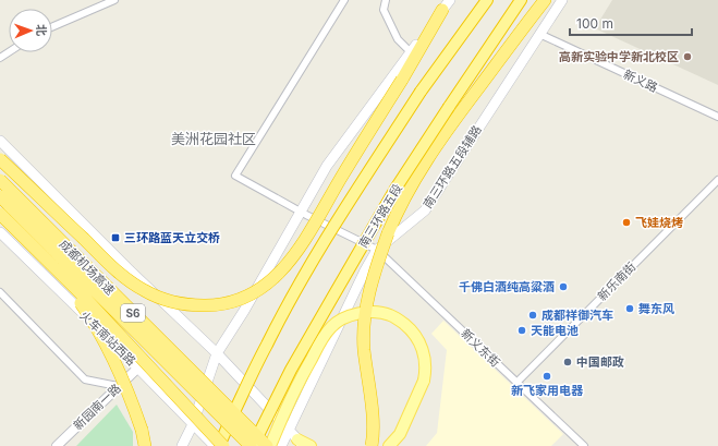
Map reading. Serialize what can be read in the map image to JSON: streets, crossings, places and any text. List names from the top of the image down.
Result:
{
  "streets": {
    "highway": ["南三环路五段", "成都机场高速", "S6"],
    "main road": ["南三环路五段辅路", "火车南站西路"],
    "street": [
      "新义路",
      "新乐南街",
      "新义东街",
      "新园南一路"
    ]
  },
  "crossings": [
    ["新义路", "南三环路五段辅路"],
    ["南三环路五段辅路", "新义东街"],
    ["南三环路五段", "成都机场高速"],
    ["新乐南街", "新义东街"],
    ["火车南站西路", "新园南一路"]
  ],
  "districts": ["美洲花园社区"],
  "places": {
    "other": [
      "高新实验中学新北校区",
      "飞娃烧烤",
      "千佛白酒纯高粱酒",
      "舞东风",
      "成都祥御汽车",
      "天能电池",
      "中国邮政",
      "新飞家用电器"
    ],
    "transit": ["三环路蓝天立交桥"]
  },
  "scale_bar": "100 m",
  "north": "right"
}
